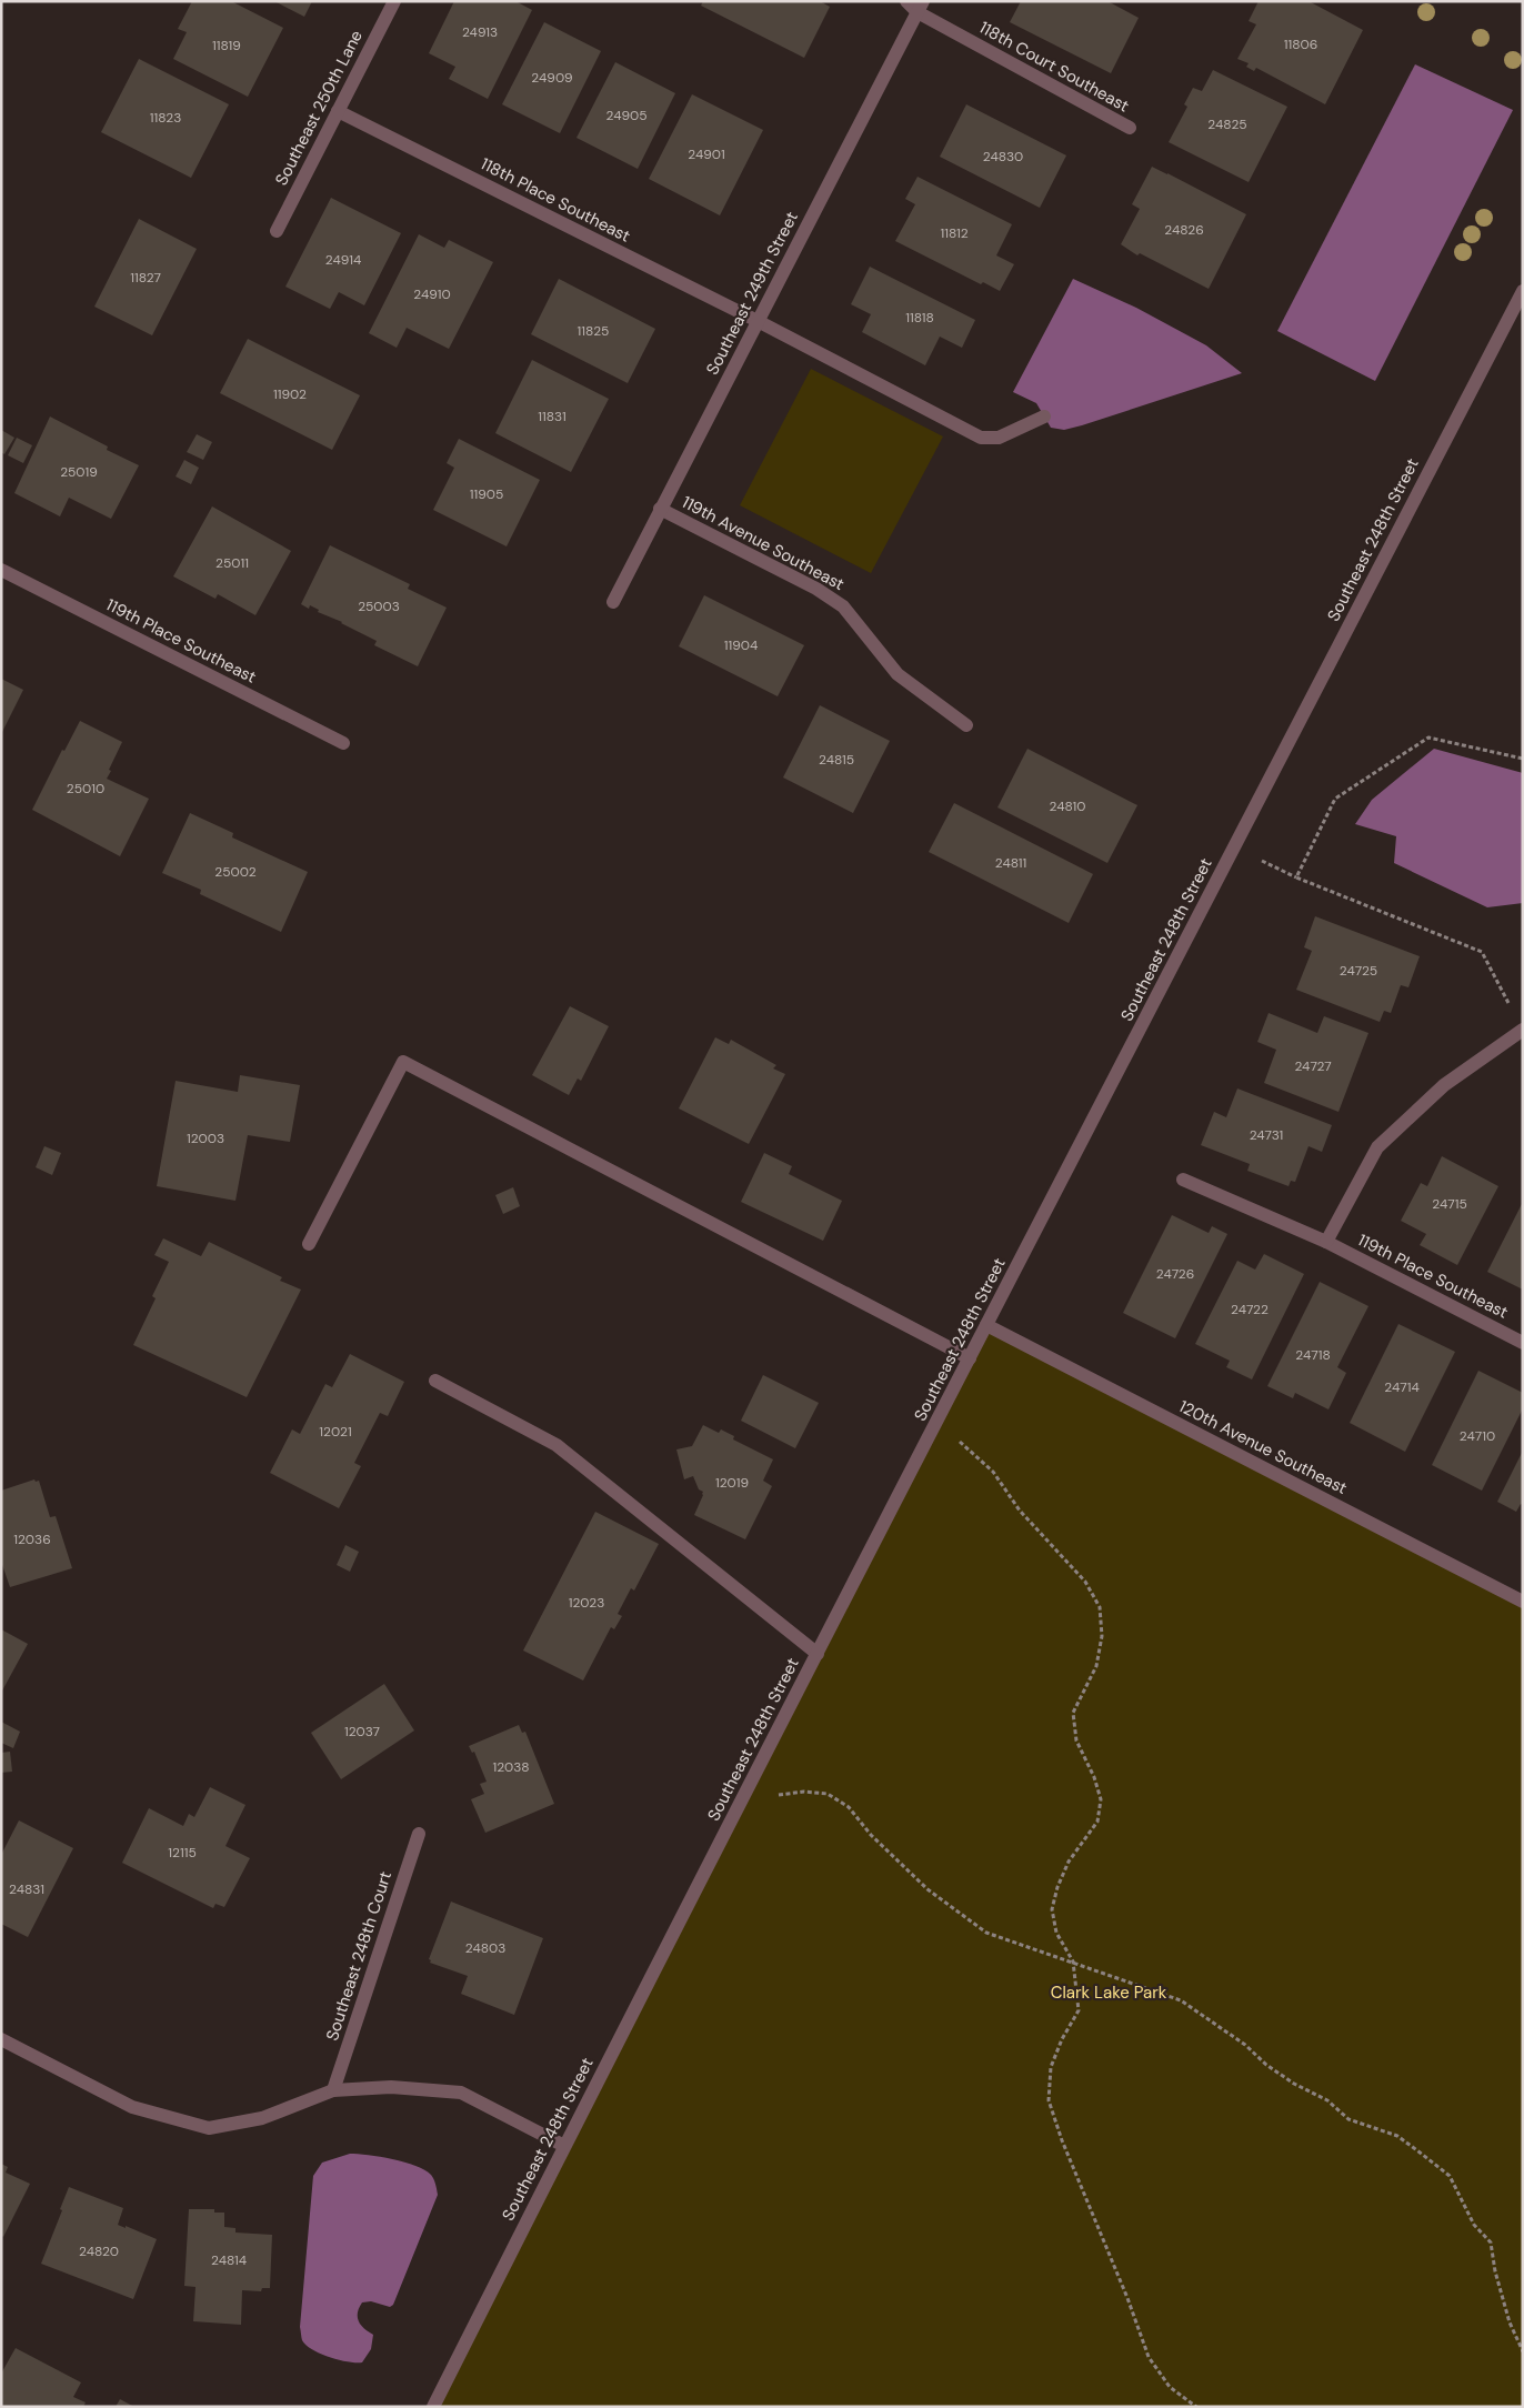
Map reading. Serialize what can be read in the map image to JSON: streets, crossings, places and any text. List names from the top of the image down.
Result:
{
  "streets": {
    "street": [
      "118th Court Southeast",
      "Southeast 250th Lane",
      "118th Place Southeast",
      "Southeast 249th Street",
      "Southeast 248th Street",
      "119th Avenue Southeast",
      "119th Place Southeast",
      "120th Avenue Southeast",
      "Southeast 248th Court"
    ]
  },
  "crossings": [
    ["118th Court Southeast", "Southeast 249th Street"],
    ["Southeast 250th Lane", "118th Place Southeast"],
    ["118th Place Southeast", "Southeast 249th Street"],
    ["Southeast 249th Street", "119th Avenue Southeast"],
    ["Southeast 248th Street", "120th Avenue Southeast"]
  ],
  "parks": ["Clark Lake Park"],
  "house_numbers": [
    "24913",
    "11806",
    "11819",
    "24909",
    "24905",
    "11823",
    "24825",
    "24901",
    "24830",
    "24826",
    "11812",
    "24914",
    "11827",
    "24910",
    "11818",
    "11825",
    "11902",
    "11831",
    "25019",
    "11905",
    "25011",
    "25003",
    "11904",
    "24815",
    "25010",
    "24810",
    "24811",
    "25002",
    "24725",
    "24727",
    "24731",
    "12003",
    "24715",
    "24726",
    "24722",
    "24718",
    "24714",
    "12021",
    "24710",
    "12019",
    "12036",
    "12023",
    "12037",
    "12038",
    "12115",
    "24831",
    "24803",
    "24820",
    "24814"
  ]
}
